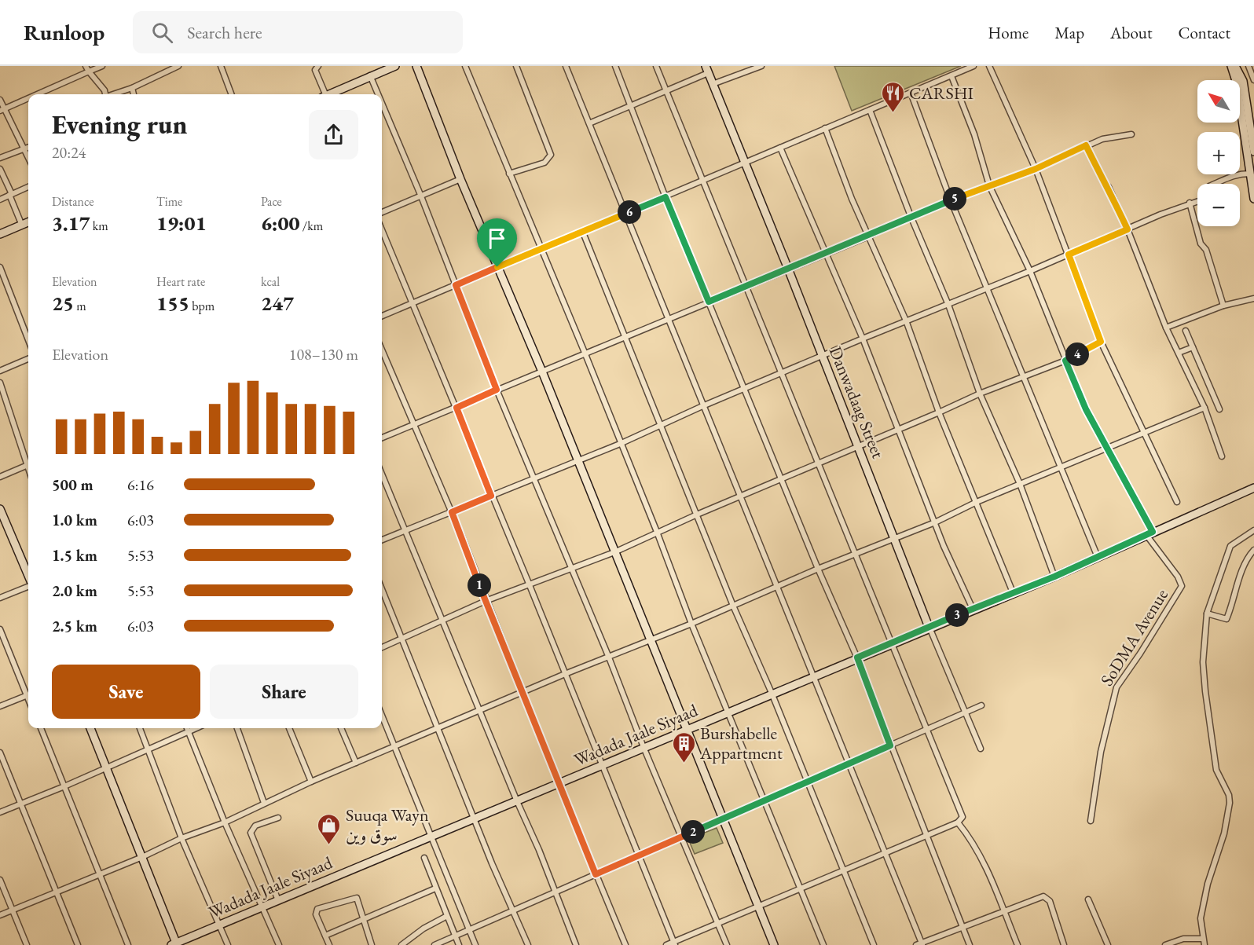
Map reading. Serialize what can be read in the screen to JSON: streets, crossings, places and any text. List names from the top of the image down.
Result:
{
  "streets": {
    "street": ["Danwadaag Street", "SoDMA Avenue", "Wadada Jaale Siyaad"]
  },
  "crossings": [
    ["Danwadaag Street", "Wadada Jaale Siyaad"],
    ["SoDMA Avenue", "Wadada Jaale Siyaad"]
  ],
  "places": {
    "restaurant": ["CARSHI"],
    "building": ["Burshabelle Appartment"],
    "shop": ["Suuqa Wayn سوق وين"]
  },
  "north": "top left",
  "page": {
    "header": "Runloop",
    "search": "Search here",
    "nav": [
      "Home",
      "Map",
      "About",
      "Contact"
    ],
    "map_buttons": ["+", "−"],
    "heading": ["Evening run", "20:24"],
    "stats": [
      ["Distance", "3.17 km"],
      ["Time", "19:01"],
      ["Pace", "6:00 /km"],
      ["Elevation", "25 m"],
      ["Heart rate", "155 bpm"],
      ["kcal", "247"]
    ],
    "pins": [
      "5",
      "6",
      "4",
      "1",
      "3",
      "2"
    ],
    "chart": ["Elevation", "108–130 m"],
    "list": [
      {
        "name": "500 m",
        "note": "6:16"
      },
      {
        "name": "1.0 km",
        "note": "6:03"
      },
      {
        "name": "1.5 km",
        "note": "5:53"
      },
      {
        "name": "2.0 km",
        "note": "5:53"
      },
      {
        "name": "2.5 km",
        "note": "6:03"
      }
    ],
    "buttons": ["Save", "Share"]
  }
}
